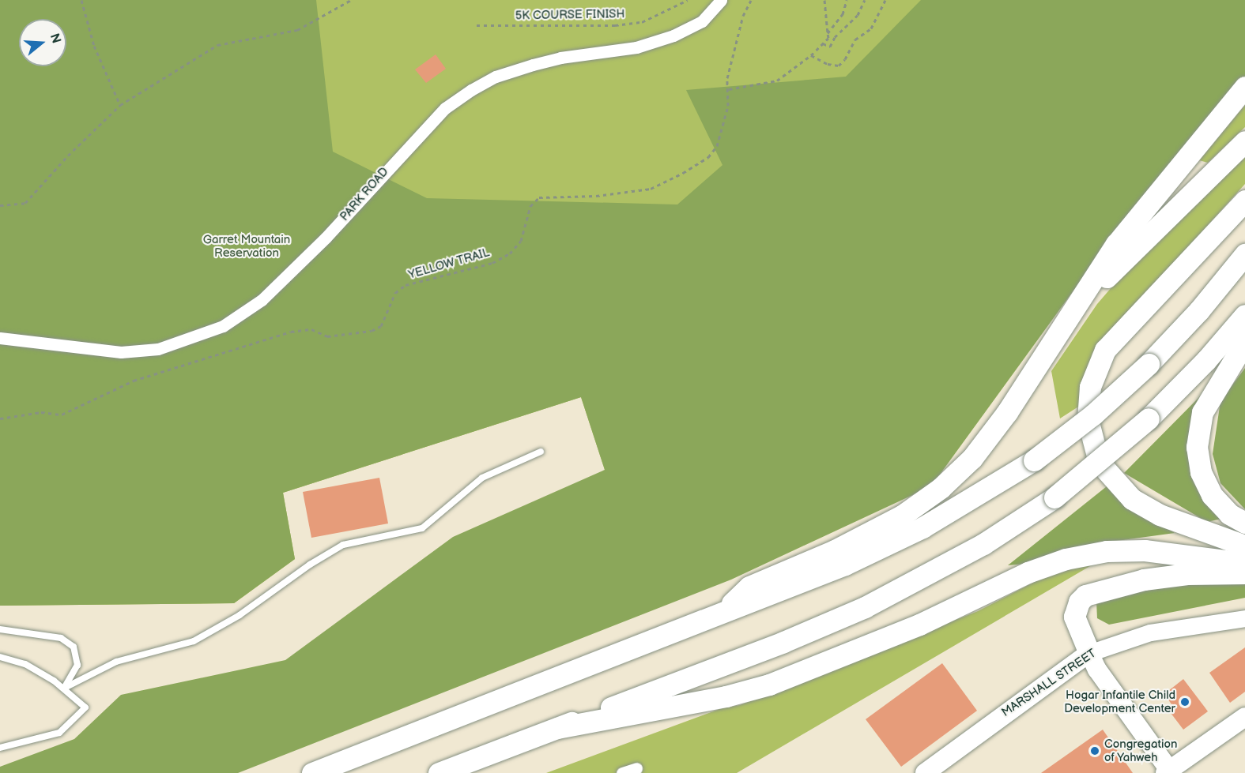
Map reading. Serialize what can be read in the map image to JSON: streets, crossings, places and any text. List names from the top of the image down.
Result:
{
  "streets": {
    "main road": ["MARSHALL STREET"],
    "street": ["PARK ROAD"],
    "path": ["5K COURSE FINISH", "YELLOW TRAIL"]
  },
  "parks": ["Garret Mountain Reservation"],
  "places": ["Hogar Infantile Child Development Center", "Congregation of Yahweh"],
  "north": "right"
}
